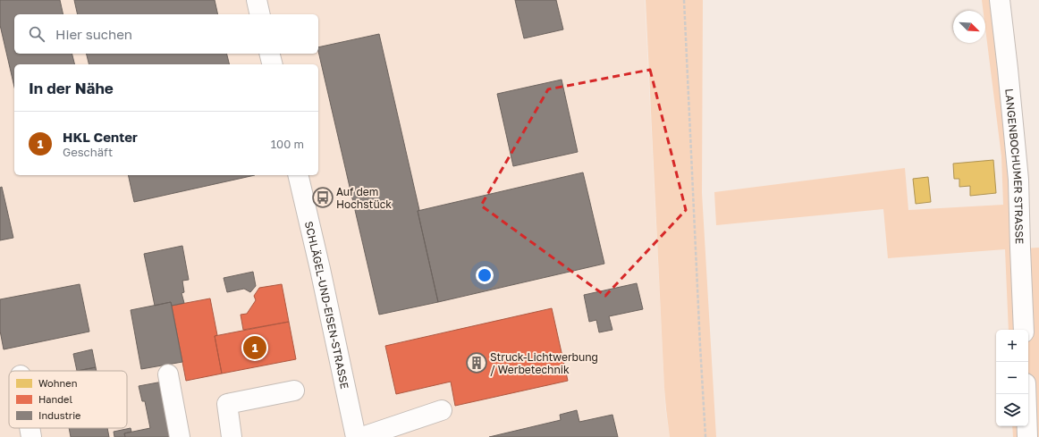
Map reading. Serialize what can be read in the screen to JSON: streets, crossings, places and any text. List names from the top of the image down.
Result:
{
  "streets": {
    "street": ["LANGENBOCHUMER STRASSE", "SCHLÄGEL-UND-EISEN-STRASSE"]
  },
  "places": {
    "bus stop": ["Auf dem Hochstück"],
    "building": ["Struck-Lichtwerbung / Werbetechnik"]
  },
  "legend": ["Wohnen", "Handel", "Industrie"],
  "north": "bottom right",
  "page": {
    "search": "Hier suchen",
    "heading": "In der Nähe",
    "list": [
      {
        "mark": "1",
        "name": "HKL Center",
        "note": "Geschäft",
        "value": "100 m"
      }
    ],
    "map_buttons": ["+", "−"],
    "pins": "1"
  }
}
